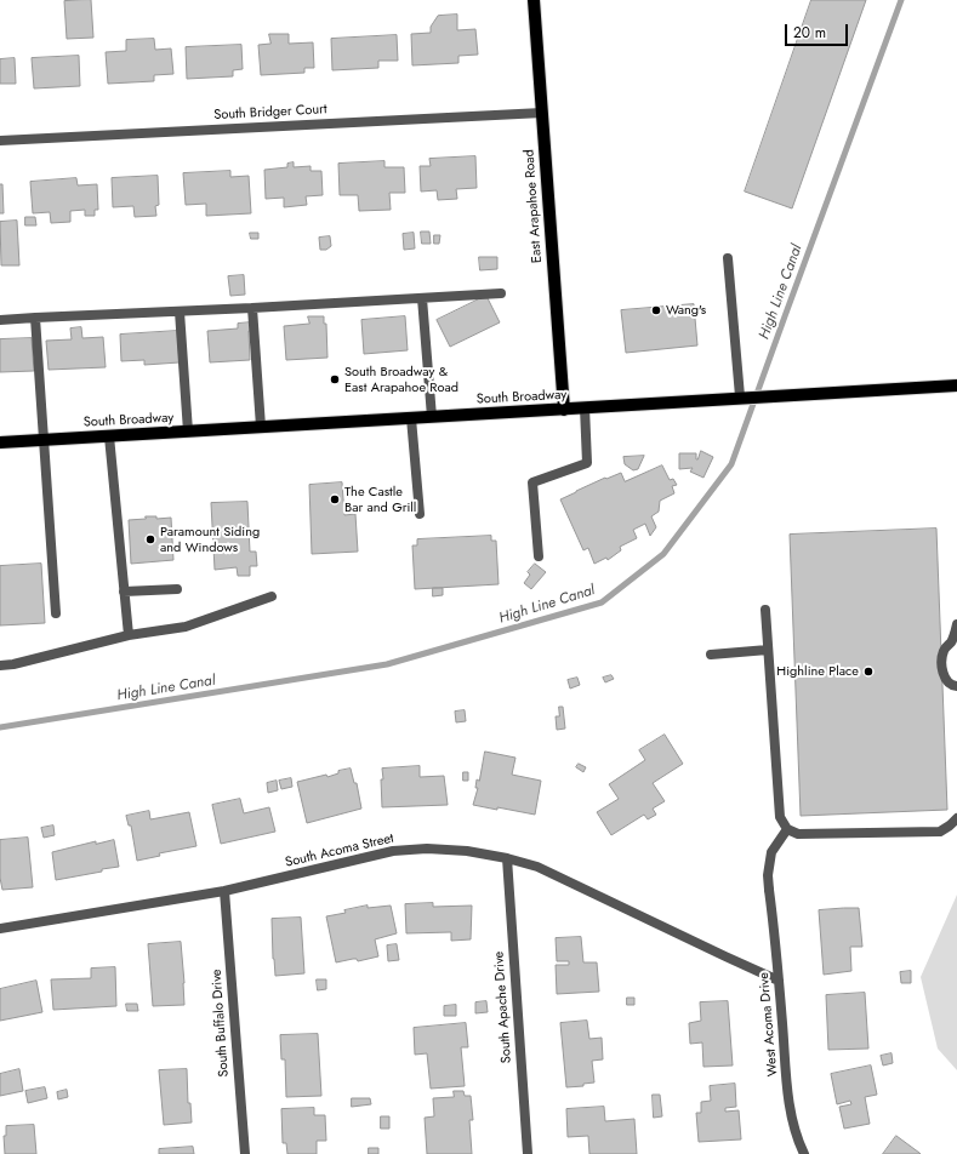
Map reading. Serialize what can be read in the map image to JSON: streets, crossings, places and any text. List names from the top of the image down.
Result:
{
  "streets": {
    "main road": ["East Arapahoe Road", "South Broadway"],
    "street": [
      "South Bridger Court",
      "South Acoma Street",
      "South Apache Drive",
      "South Buffalo Drive",
      "West Acoma Drive"
    ]
  },
  "crossings": [
    ["South Bridger Court", "East Arapahoe Road"],
    ["East Arapahoe Road", "South Broadway"],
    ["South Acoma Street", "South Apache Drive"],
    ["South Acoma Street", "South Buffalo Drive"],
    ["South Acoma Street", "West Acoma Drive"]
  ],
  "water": ["High Line Canal"],
  "places": [
    "Wang's",
    "South Broadway & East Arapahoe Road",
    "The Castle Bar and Grill",
    "Paramount Siding and Windows",
    "Highline Place"
  ],
  "scale_bar": "20 m"
}
